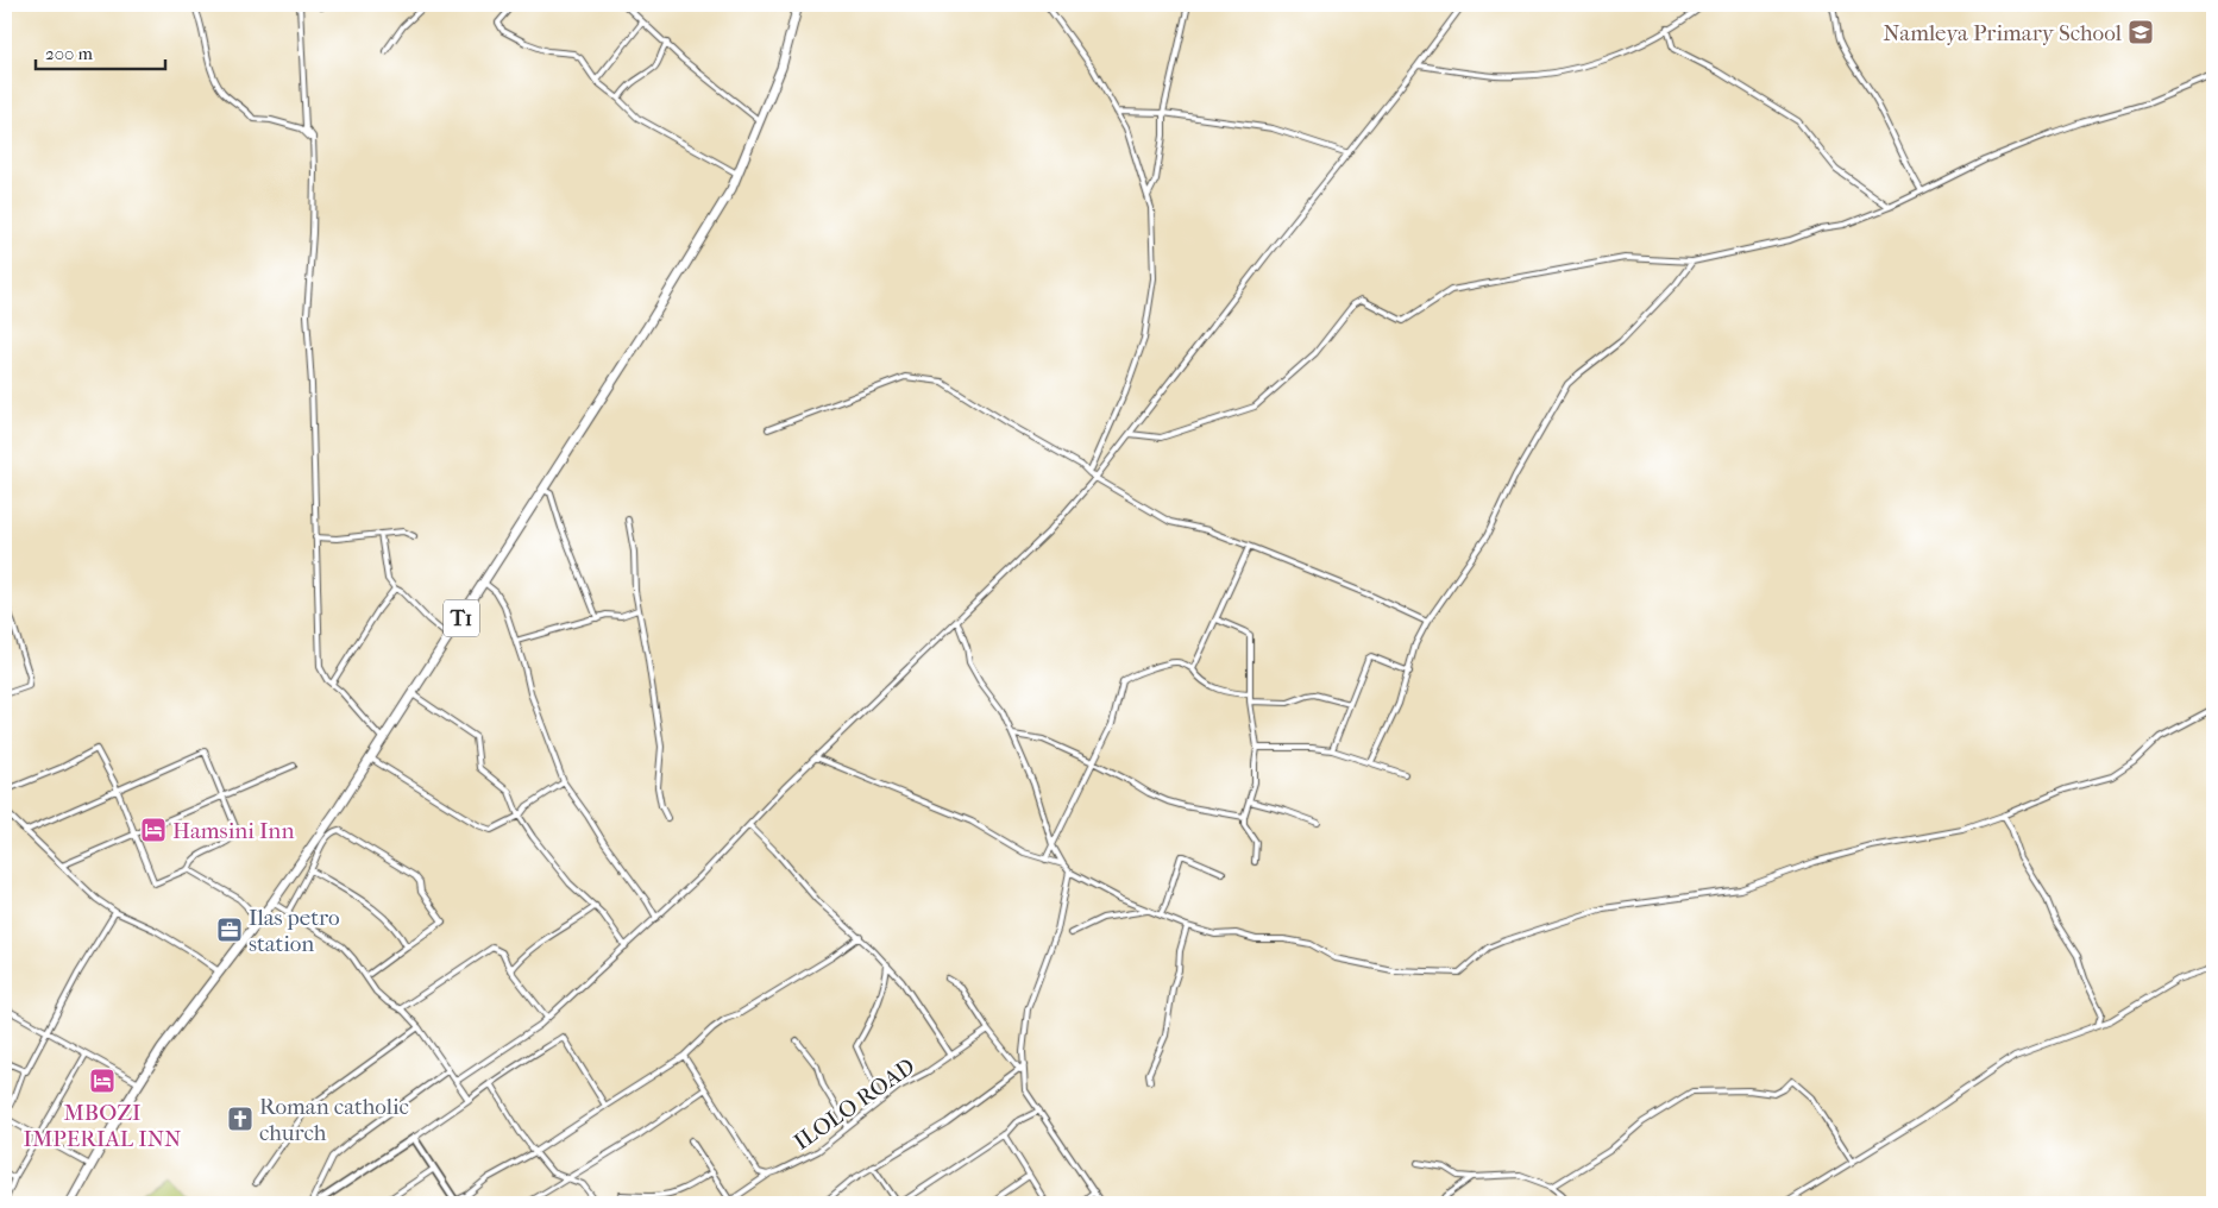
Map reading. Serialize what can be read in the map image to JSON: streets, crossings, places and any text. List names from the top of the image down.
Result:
{
  "streets": {
    "highway": ["T1"],
    "street": ["ILOLO ROAD"]
  },
  "places": {
    "school or university": ["Namleya Primary School"],
    "hotel": ["Hamsini Inn", "MBOZI IMPERIAL INN"],
    "office": ["Ilas petro station"],
    "church": ["Roman catholic church"]
  },
  "scale_bar": "200 m"
}
